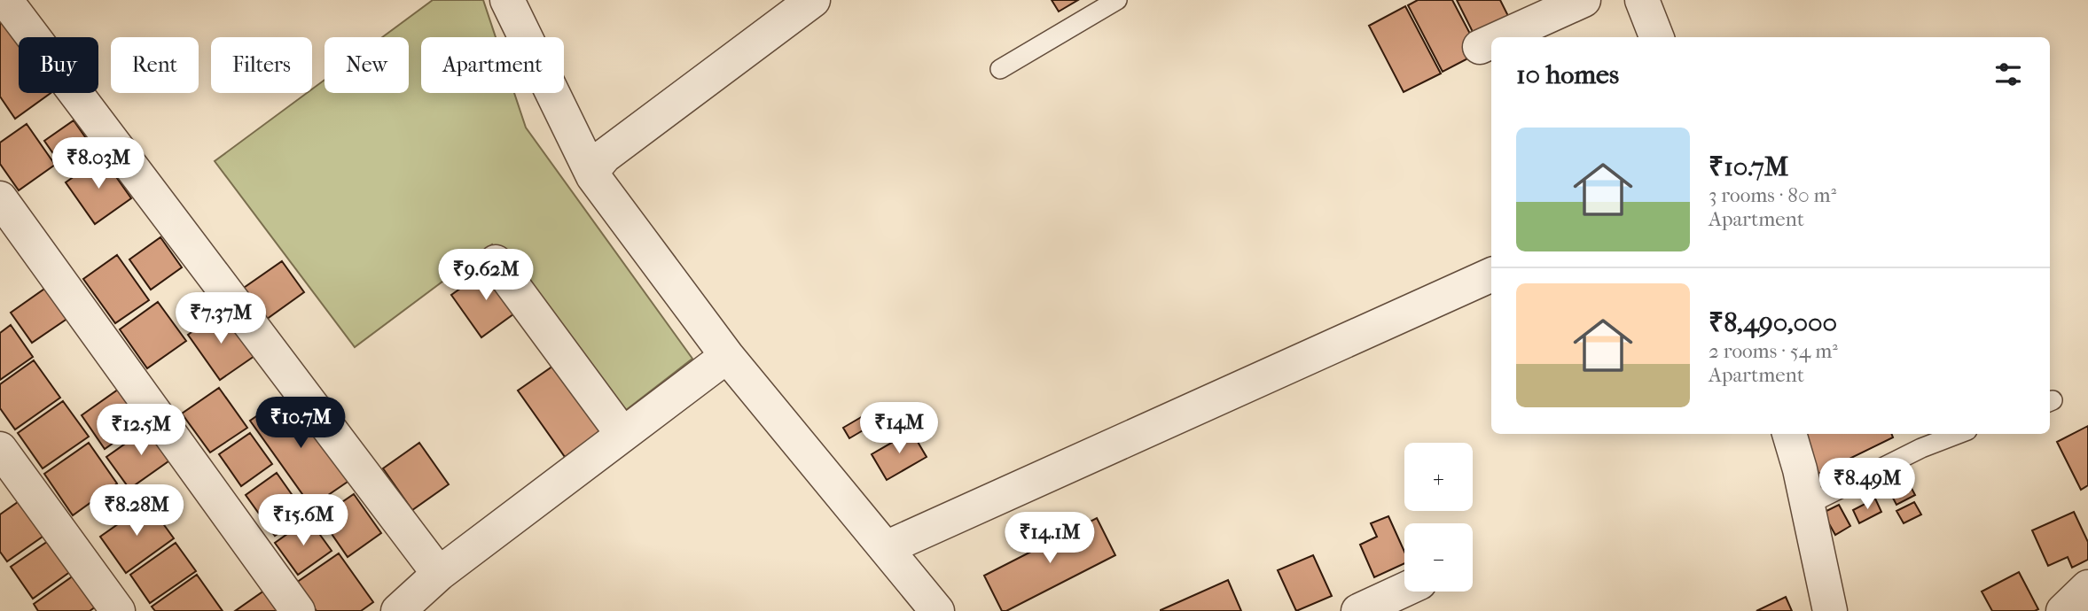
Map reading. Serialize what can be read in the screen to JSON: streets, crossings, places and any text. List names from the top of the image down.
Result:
{
  "page": {
    "chip": [
      "Buy",
      "Rent",
      "Filters",
      "New",
      "Apartment"
    ],
    "heading": "10 homes",
    "list": [
      {
        "name": "₹10.7M",
        "note": "3 rooms · 80 m² · Apartment"
      },
      {
        "name": "₹8,490,000",
        "note": "2 rooms · 54 m² · Apartment"
      }
    ],
    "price": [
      "₹8.03M",
      "₹9.62M",
      "₹7.37M",
      "₹10.7M",
      "₹14M",
      "₹12.5M",
      "₹8.49M",
      "₹8.28M",
      "₹15.6M",
      "₹14.1M"
    ],
    "map_buttons": ["+", "−"]
  }
}
